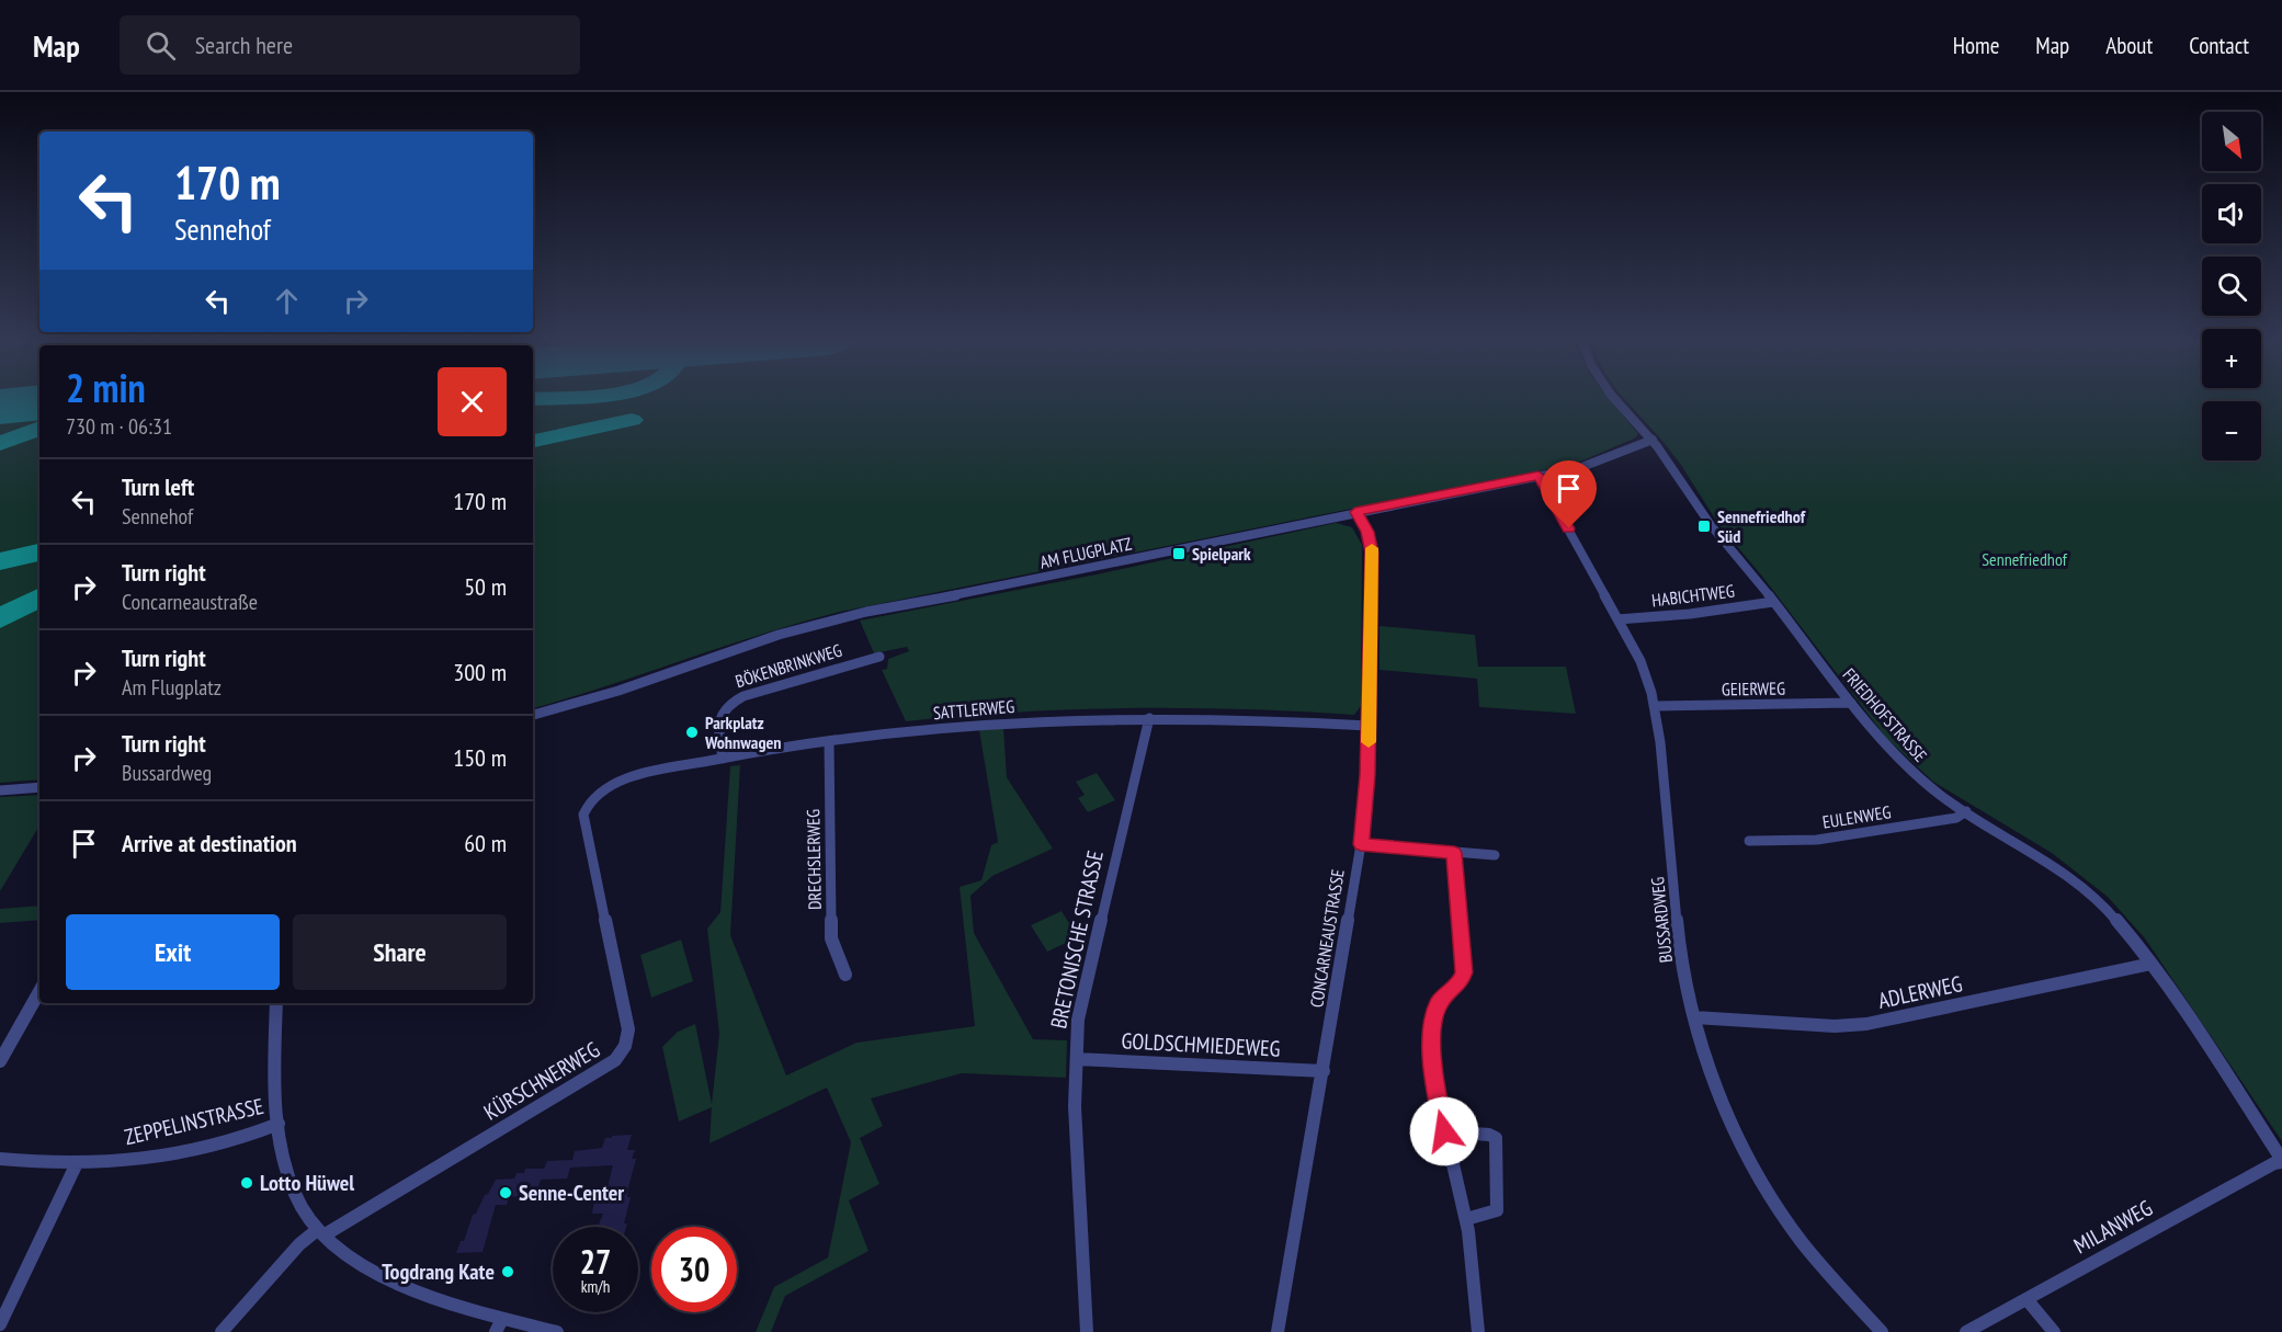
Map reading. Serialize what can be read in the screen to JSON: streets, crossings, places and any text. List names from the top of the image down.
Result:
{
  "streets": {
    "street": [
      "AM FLUGPLATZ",
      "HABICHTWEG",
      "BÖKENBRINKWEG",
      "GEIERWEG",
      "SATTLERWEG",
      "FRIEDHOFSTRASSE",
      "EULENWEG",
      "DRECHSLERWEG",
      "BUSSARDWEG",
      "CONCARNEAUSTRASSE",
      "BRETONISCHE STRASSE",
      "ADLERWEG",
      "GOLDSCHMIEDEWEG",
      "KÜRSCHNERWEG",
      "ZEPPELINSTRASSE",
      "MILANWEG"
    ]
  },
  "crossings": [
    ["AM FLUGPLATZ", "FRIEDHOFSTRASSE"],
    ["AM FLUGPLATZ", "BUSSARDWEG"],
    ["AM FLUGPLATZ", "CONCARNEAUSTRASSE"],
    ["HABICHTWEG", "FRIEDHOFSTRASSE"],
    ["HABICHTWEG", "BUSSARDWEG"],
    ["BÖKENBRINKWEG", "SATTLERWEG"],
    ["GEIERWEG", "FRIEDHOFSTRASSE"],
    ["GEIERWEG", "BUSSARDWEG"],
    ["SATTLERWEG", "DRECHSLERWEG"],
    ["SATTLERWEG", "CONCARNEAUSTRASSE"],
    ["SATTLERWEG", "BRETONISCHE STRASSE"],
    ["SATTLERWEG", "KÜRSCHNERWEG"],
    ["FRIEDHOFSTRASSE", "EULENWEG"],
    ["FRIEDHOFSTRASSE", "ADLERWEG"],
    ["FRIEDHOFSTRASSE", "MILANWEG"],
    ["BUSSARDWEG", "ADLERWEG"],
    ["CONCARNEAUSTRASSE", "GOLDSCHMIEDEWEG"],
    ["BRETONISCHE STRASSE", "GOLDSCHMIEDEWEG"]
  ],
  "parks": ["Sennefriedhof"],
  "places": {
    "transit": ["Sennefriedhof Süd", "Spielpark"],
    "other": [
      "Parkplatz Wohnwagen",
      "Lotto Hüwel",
      "Senne-Center",
      "Togdrang Kate"
    ]
  },
  "north": "bottom right",
  "page": {
    "header": "Map",
    "search": "Search here",
    "nav": [
      "Home",
      "Map",
      "About",
      "Contact"
    ],
    "map_buttons": ["+", "−"],
    "turn": ["170 m", "Sennehof"],
    "heading": ["2 min", "730 m · 06:31"],
    "list": [
      {
        "name": "Turn left",
        "note": "Sennehof",
        "value": "170 m"
      },
      {
        "name": "Turn right",
        "note": "Concarneaustraße",
        "value": "50 m"
      },
      {
        "name": "Turn right",
        "note": "Am Flugplatz",
        "value": "300 m"
      },
      {
        "name": "Turn right",
        "note": "Bussardweg",
        "value": "150 m"
      },
      {
        "name": "Arrive at destination",
        "value": "60 m"
      }
    ],
    "buttons": ["Exit", "Share"],
    "speed": "27 km/h",
    "limit": "30"
  }
}
